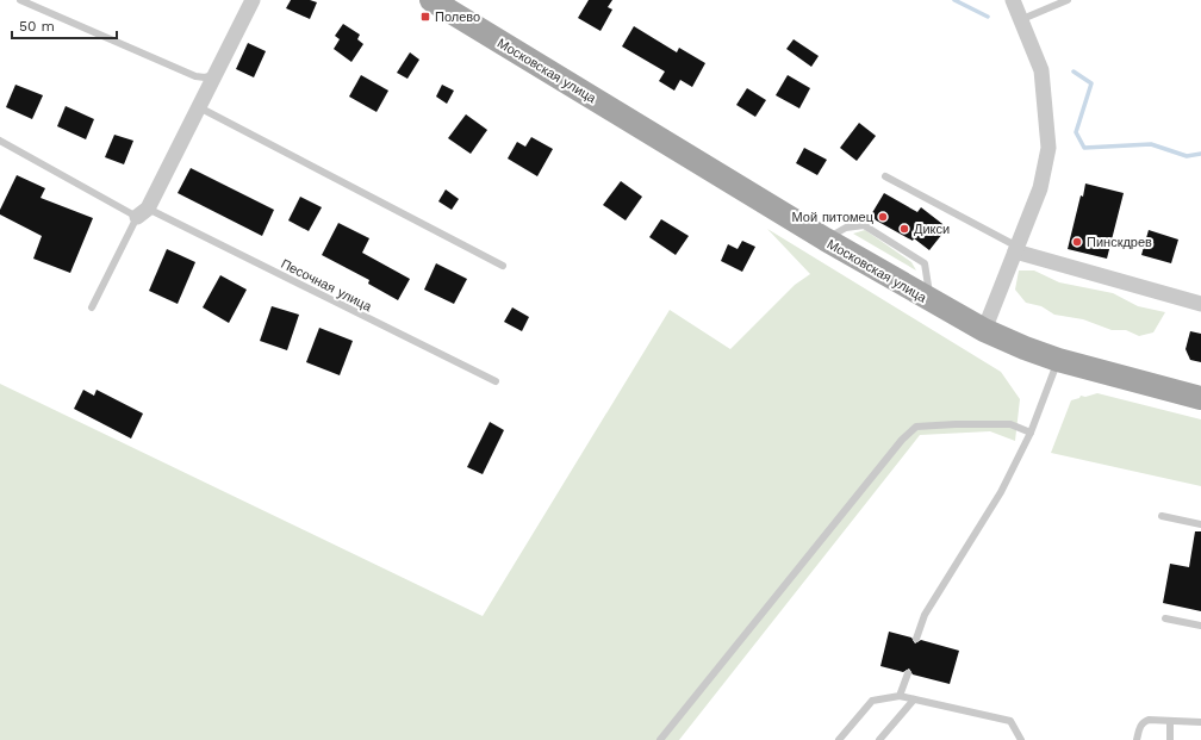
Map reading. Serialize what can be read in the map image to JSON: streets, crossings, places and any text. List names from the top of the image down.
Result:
{
  "streets": {
    "main road": ["Московская улица"],
    "lane": ["Песочная улица"]
  },
  "places": {
    "transit": ["Полево"],
    "other": ["Мой питомец", "Дикси", "Пинскдрев"]
  },
  "scale_bar": "50 m"
}
